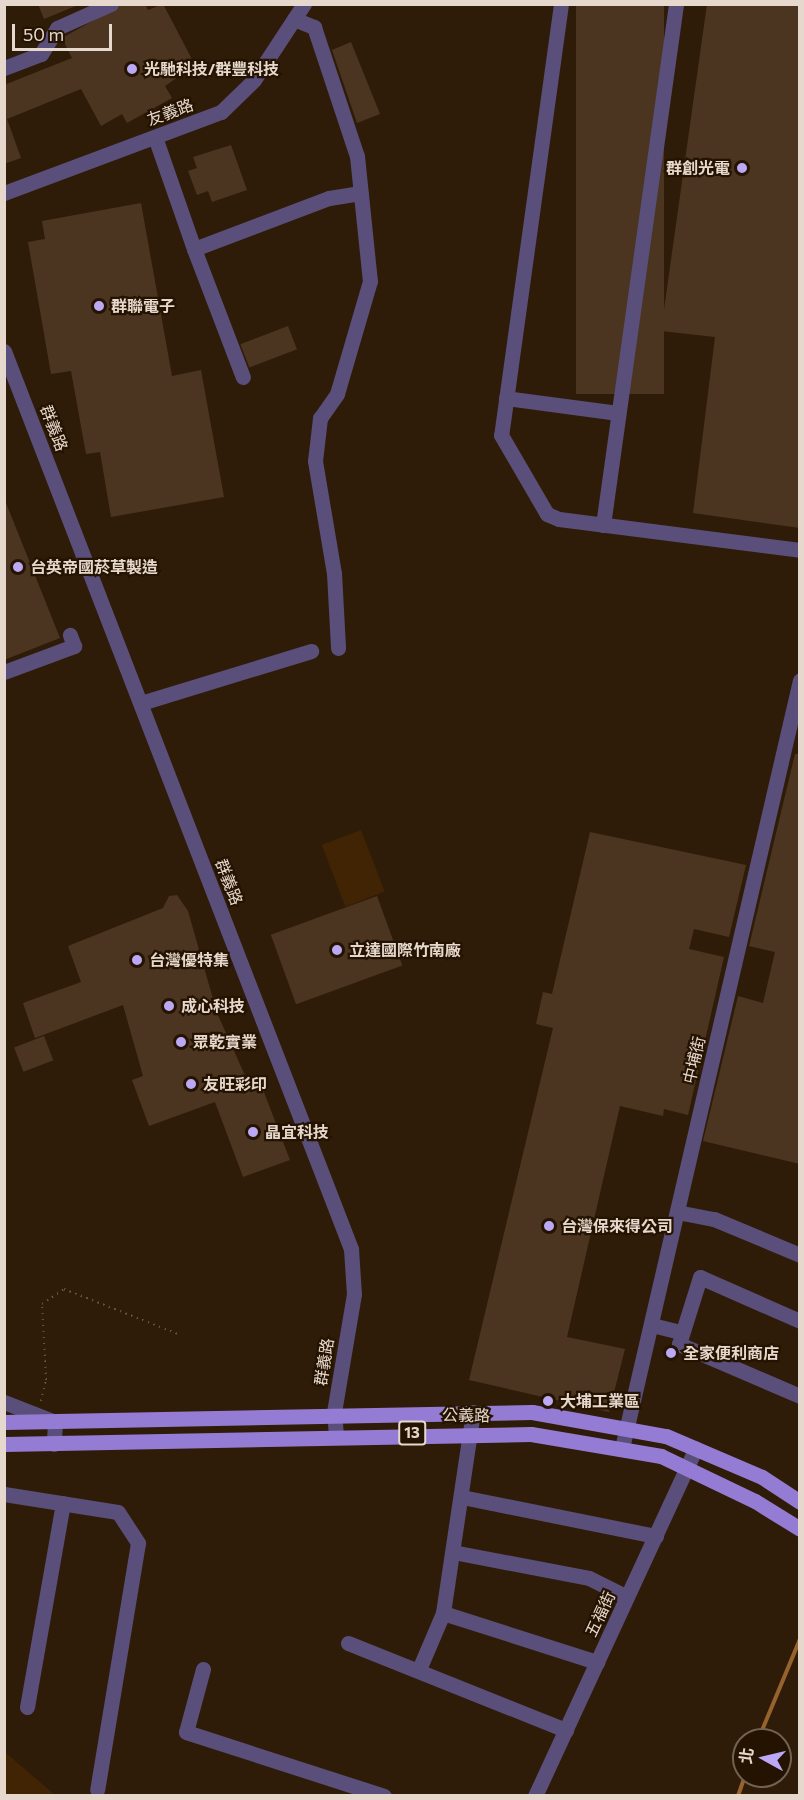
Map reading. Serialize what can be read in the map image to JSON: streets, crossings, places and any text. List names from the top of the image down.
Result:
{
  "streets": {
    "main road": ["公義路", "13"],
    "street": [
      "友義路",
      "群義路",
      "中埔街",
      "五福街"
    ]
  },
  "crossings": [
    ["群義路", "公義路"],
    ["中埔街", "公義路"],
    ["公義路", "五福街"]
  ],
  "places": [
    "光馳科技/群豐科技",
    "群創光電",
    "群聯電子",
    "台英帝國菸草製造",
    "立達國際竹南廠",
    "台灣優特集",
    "成心科技",
    "眾乾實業",
    "友旺彩印",
    "晶宜科技",
    "台灣保來得公司",
    "全家便利商店",
    "大埔工業區"
  ],
  "scale_bar": "50 m",
  "north": "left"
}
